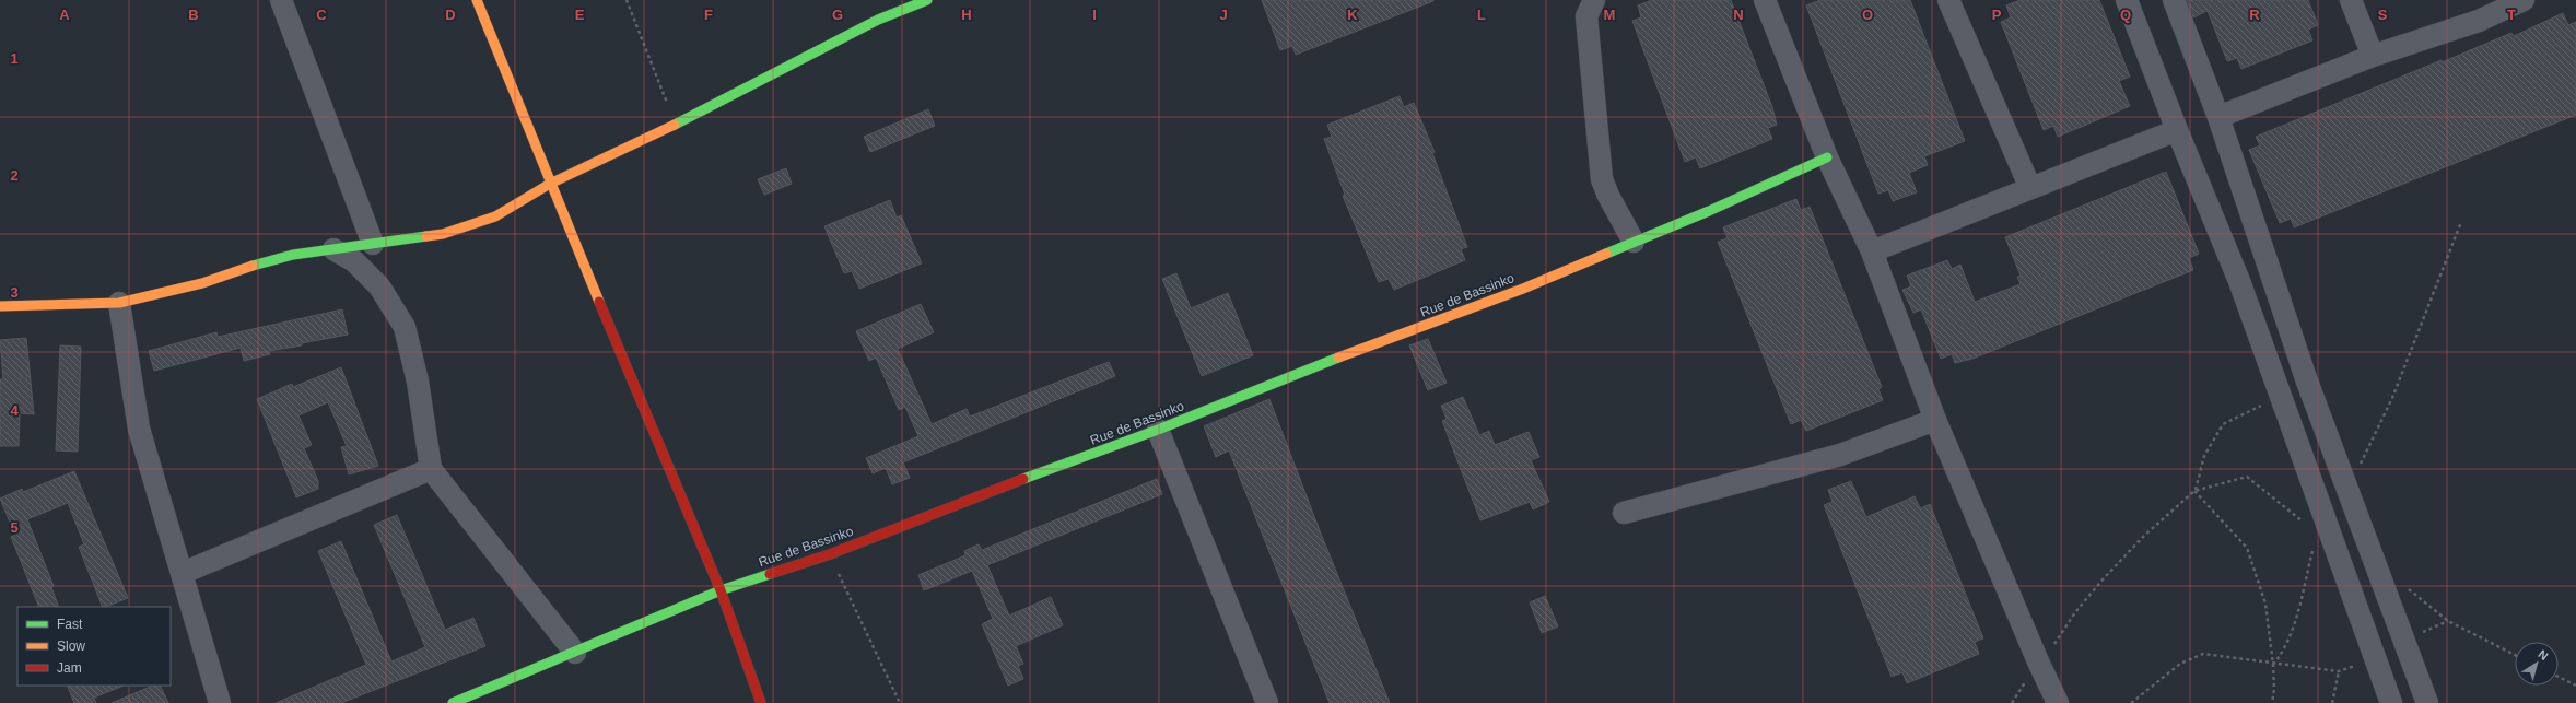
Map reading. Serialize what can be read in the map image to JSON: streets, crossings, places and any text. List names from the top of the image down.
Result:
{
  "streets": {
    "street": ["Rue de Bassinko"]
  },
  "legend": ["Fast", "Slow", "Jam"],
  "north": "top right",
  "grid": {
    "columns": [
      "A",
      "B",
      "C",
      "D",
      "E",
      "F",
      "G",
      "H",
      "I",
      "J",
      "K",
      "L",
      "M",
      "N",
      "O",
      "P",
      "Q",
      "R",
      "S",
      "T"
    ],
    "rows": [
      "1",
      "2",
      "3",
      "4",
      "5"
    ]
  }
}
